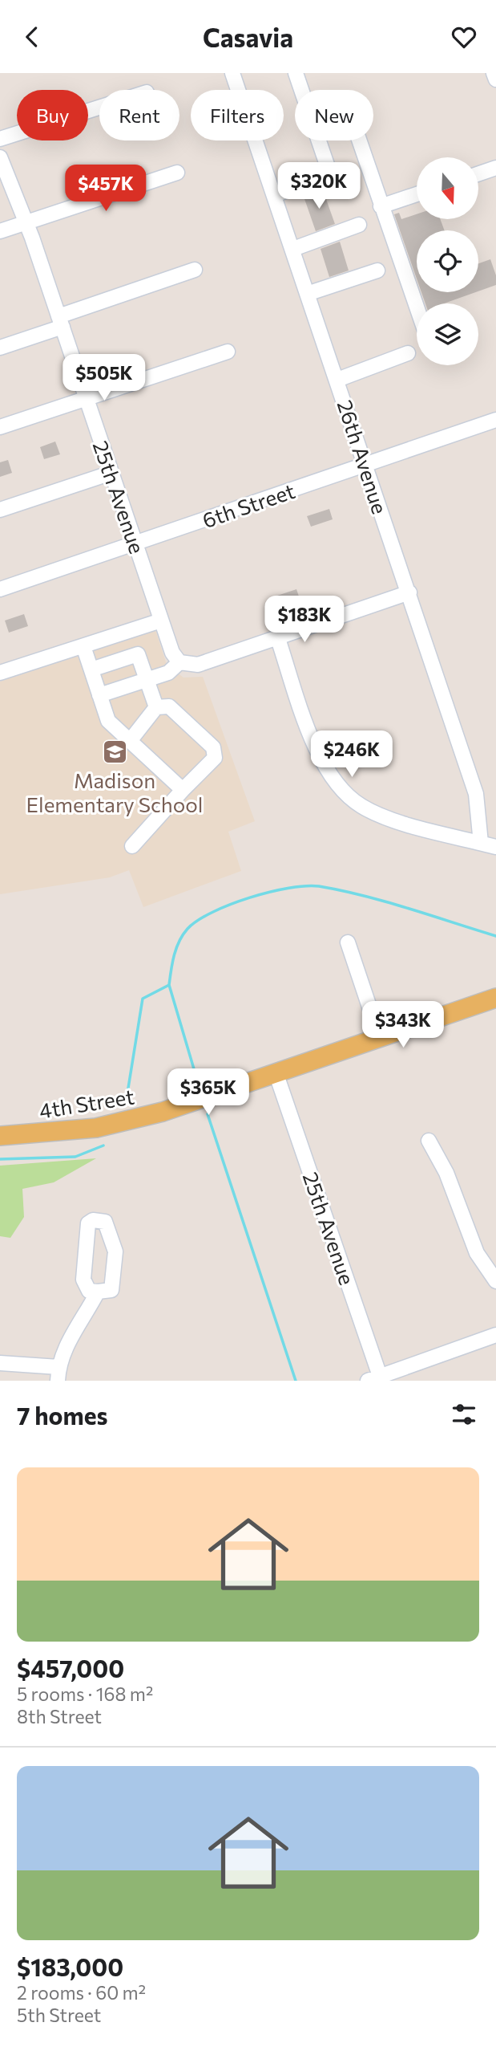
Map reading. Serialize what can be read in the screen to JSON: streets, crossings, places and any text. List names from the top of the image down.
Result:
{
  "streets": {
    "main road": ["4th Street"],
    "street": ["26th Avenue", "25th Avenue", "6th Street"]
  },
  "crossings": [
    ["26th Avenue", "6th Street"],
    ["25th Avenue", "6th Street"],
    ["25th Avenue", "4th Street"]
  ],
  "places": {
    "school or university": ["Madison Elementary School"]
  },
  "north": "bottom",
  "page": {
    "header": "Casavia",
    "chip": [
      "Buy",
      "Rent",
      "Filters",
      "New"
    ],
    "price": [
      "$320K",
      "$457K",
      "$505K",
      "$183K",
      "$246K",
      "$343K",
      "$365K"
    ],
    "heading": "7 homes",
    "list": [
      {
        "name": "$457,000",
        "note": "5 rooms · 168 m² · 8th Street"
      },
      {
        "name": "$183,000",
        "note": "2 rooms · 60 m² · 5th Street"
      }
    ]
  }
}
